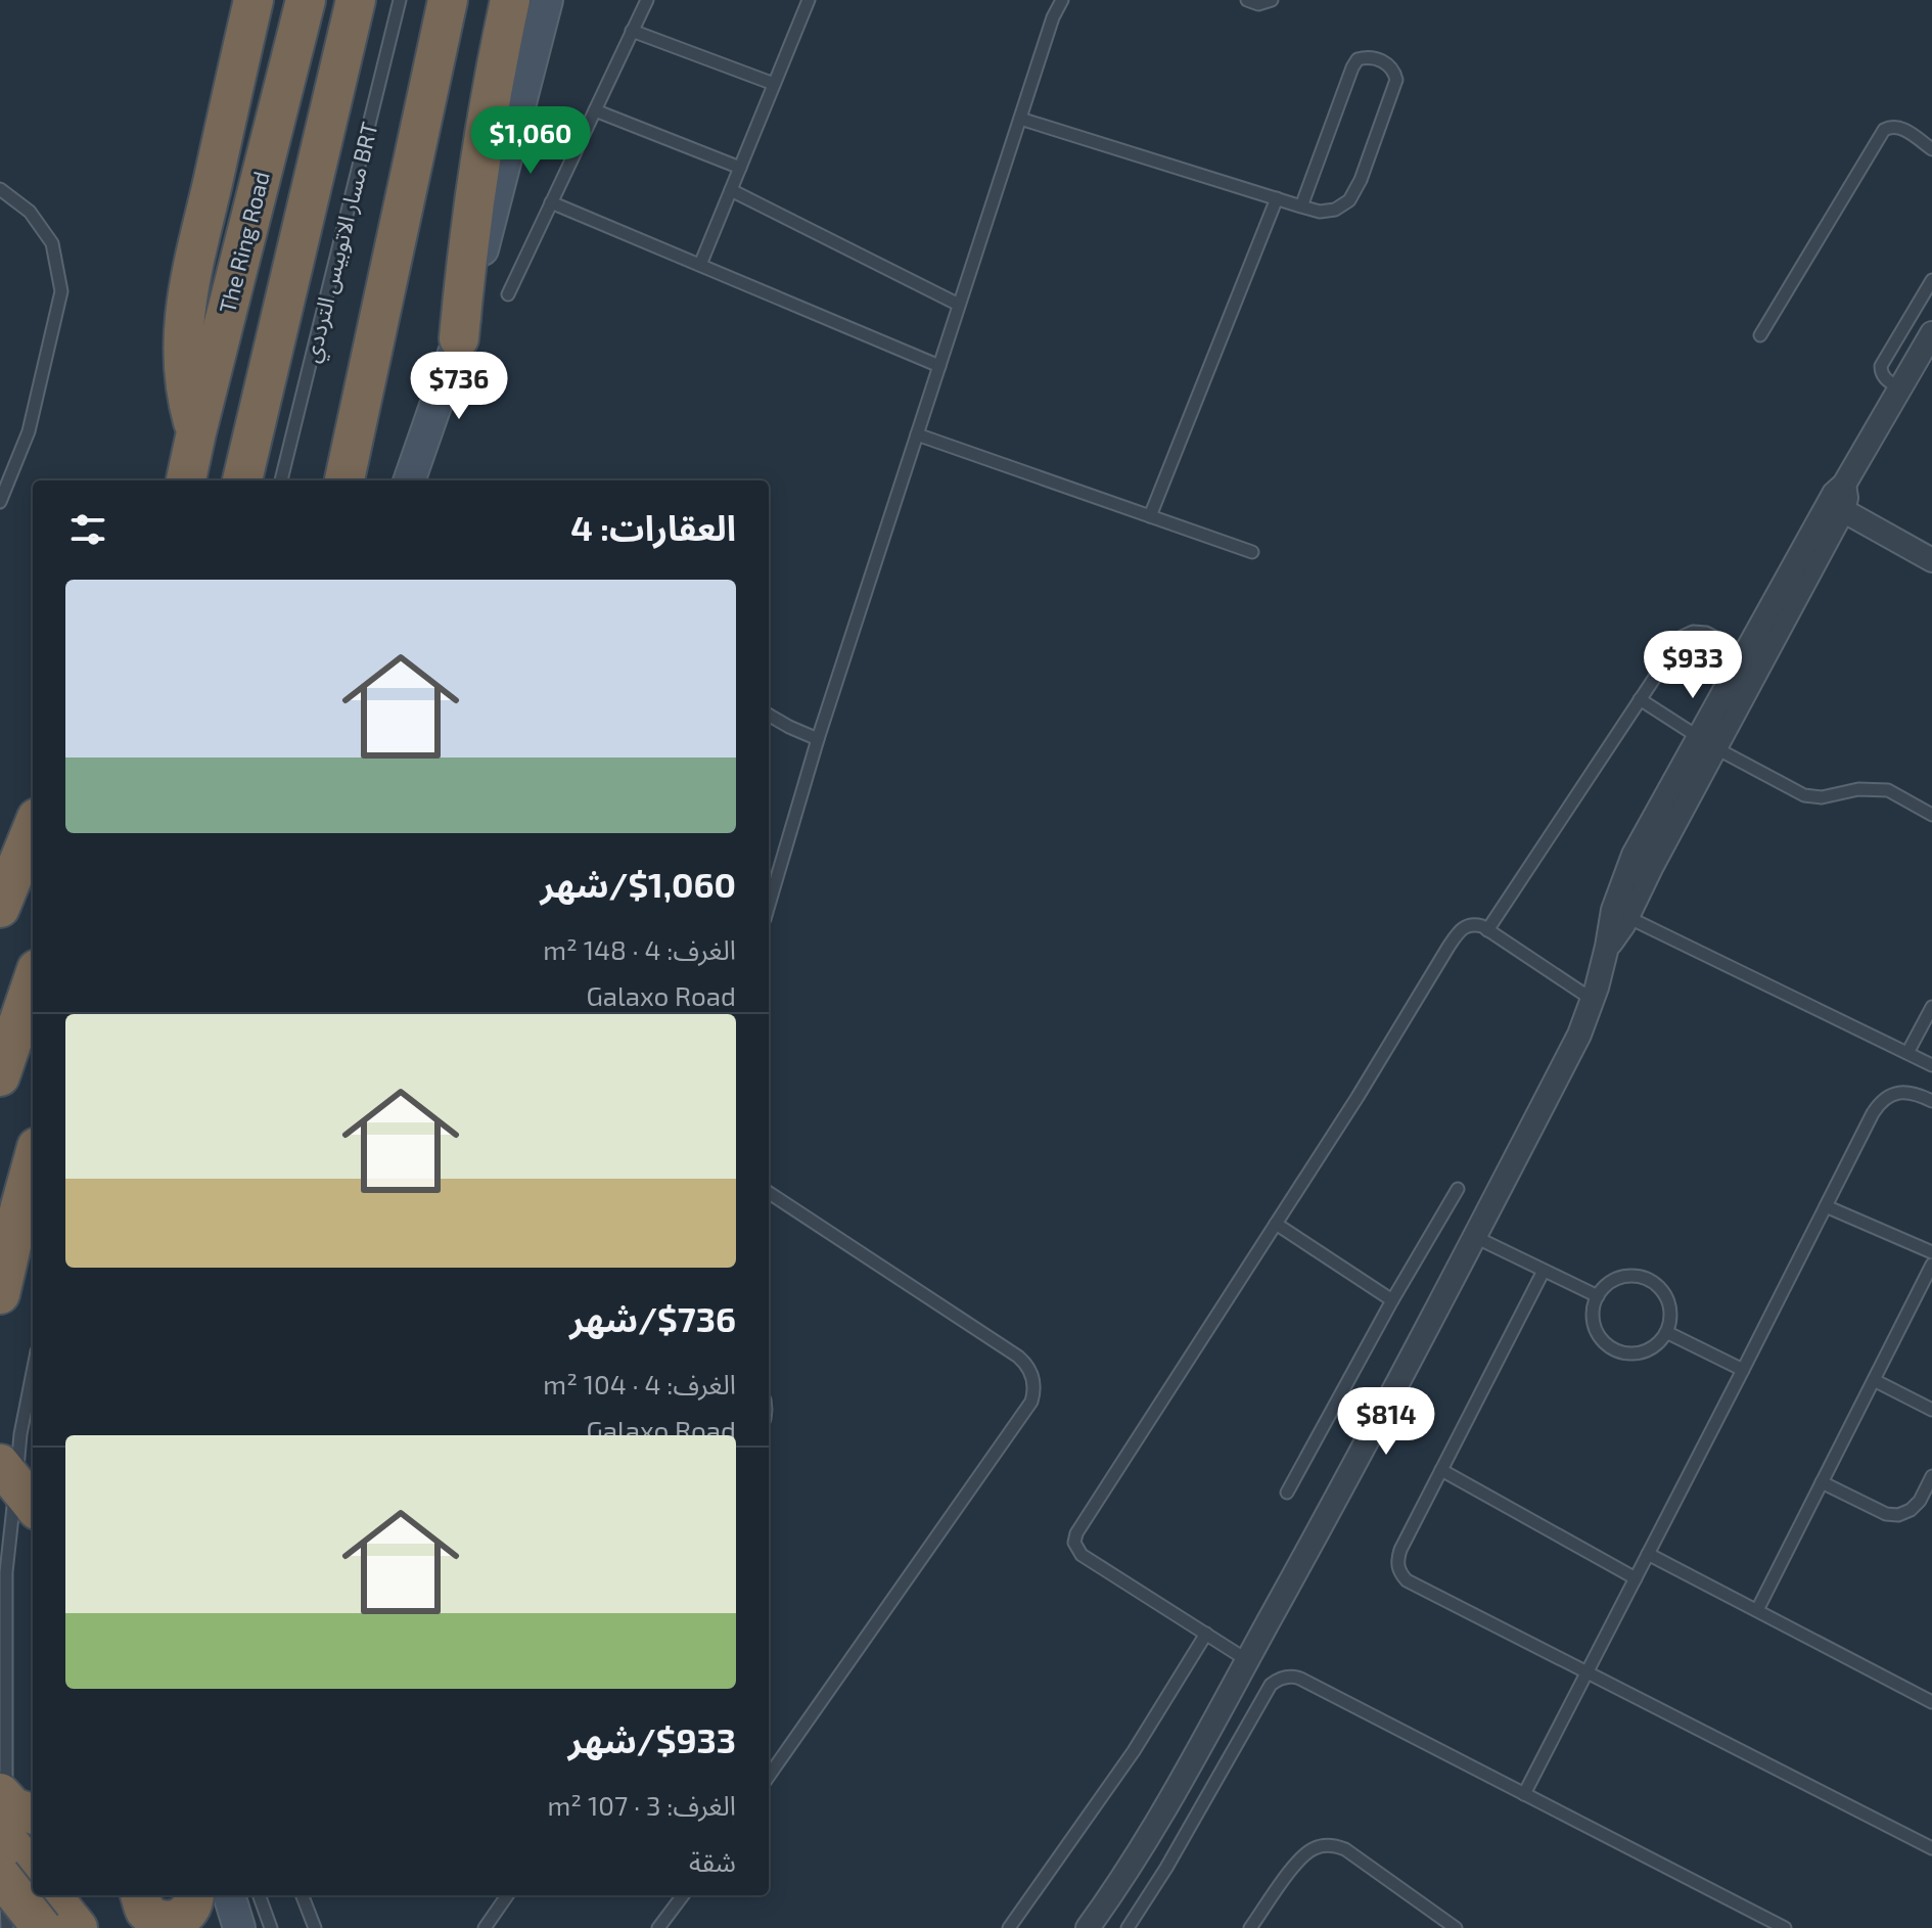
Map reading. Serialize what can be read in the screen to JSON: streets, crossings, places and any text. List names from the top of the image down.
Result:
{
  "streets": {
    "highway": ["The Ring Road"],
    "lane": ["مسار الاتوبيس الترددي BRT"]
  },
  "page": {
    "price": [
      "$1,060",
      "$736",
      "$933",
      "$814"
    ],
    "heading": "العقارات: 4",
    "list": [
      {
        "name": "$1,060/شهر",
        "note": "الغرف: 4 · 148 m² · Galaxo Road"
      },
      {
        "name": "$736/شهر",
        "note": "الغرف: 4 · 104 m² · Galaxo Road"
      },
      {
        "name": "$933/شهر",
        "note": "الغرف: 3 · 107 m² · شقة"
      }
    ]
  }
}
